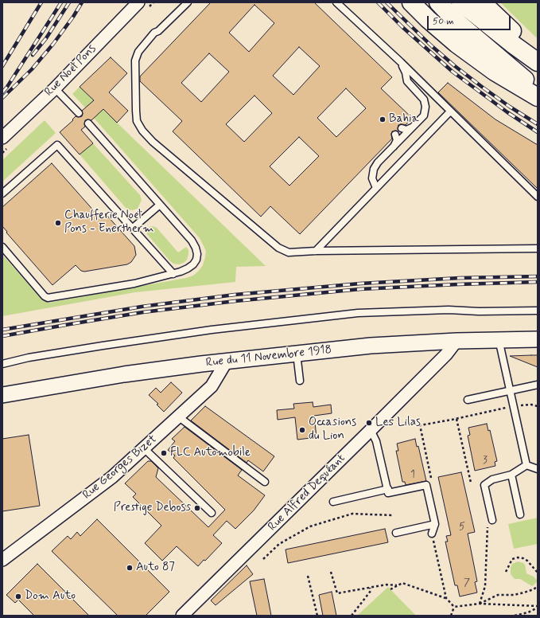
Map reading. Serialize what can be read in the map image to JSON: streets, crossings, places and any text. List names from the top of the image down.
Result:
{
  "streets": {
    "street": [
      "Rue Noël Pons",
      "Rue du 11 Novembre 1918",
      "Rue Georges Bizet",
      "Rue Alfred Dequéant"
    ]
  },
  "crossings": [
    ["Rue du 11 Novembre 1918", "Rue Georges Bizet"],
    ["Rue du 11 Novembre 1918", "Rue Alfred Dequéant"]
  ],
  "places": [
    "Bahia",
    "Chaufferie Noël Pons - Enertherm",
    "Les Lilas",
    "Occasions du Lion",
    "FLC Automobile",
    "Prestige Deboss",
    "Auto 87",
    "Dom Auto"
  ],
  "house_numbers": [
    "3",
    "1",
    "5",
    "7"
  ],
  "scale_bar": "50 m"
}
